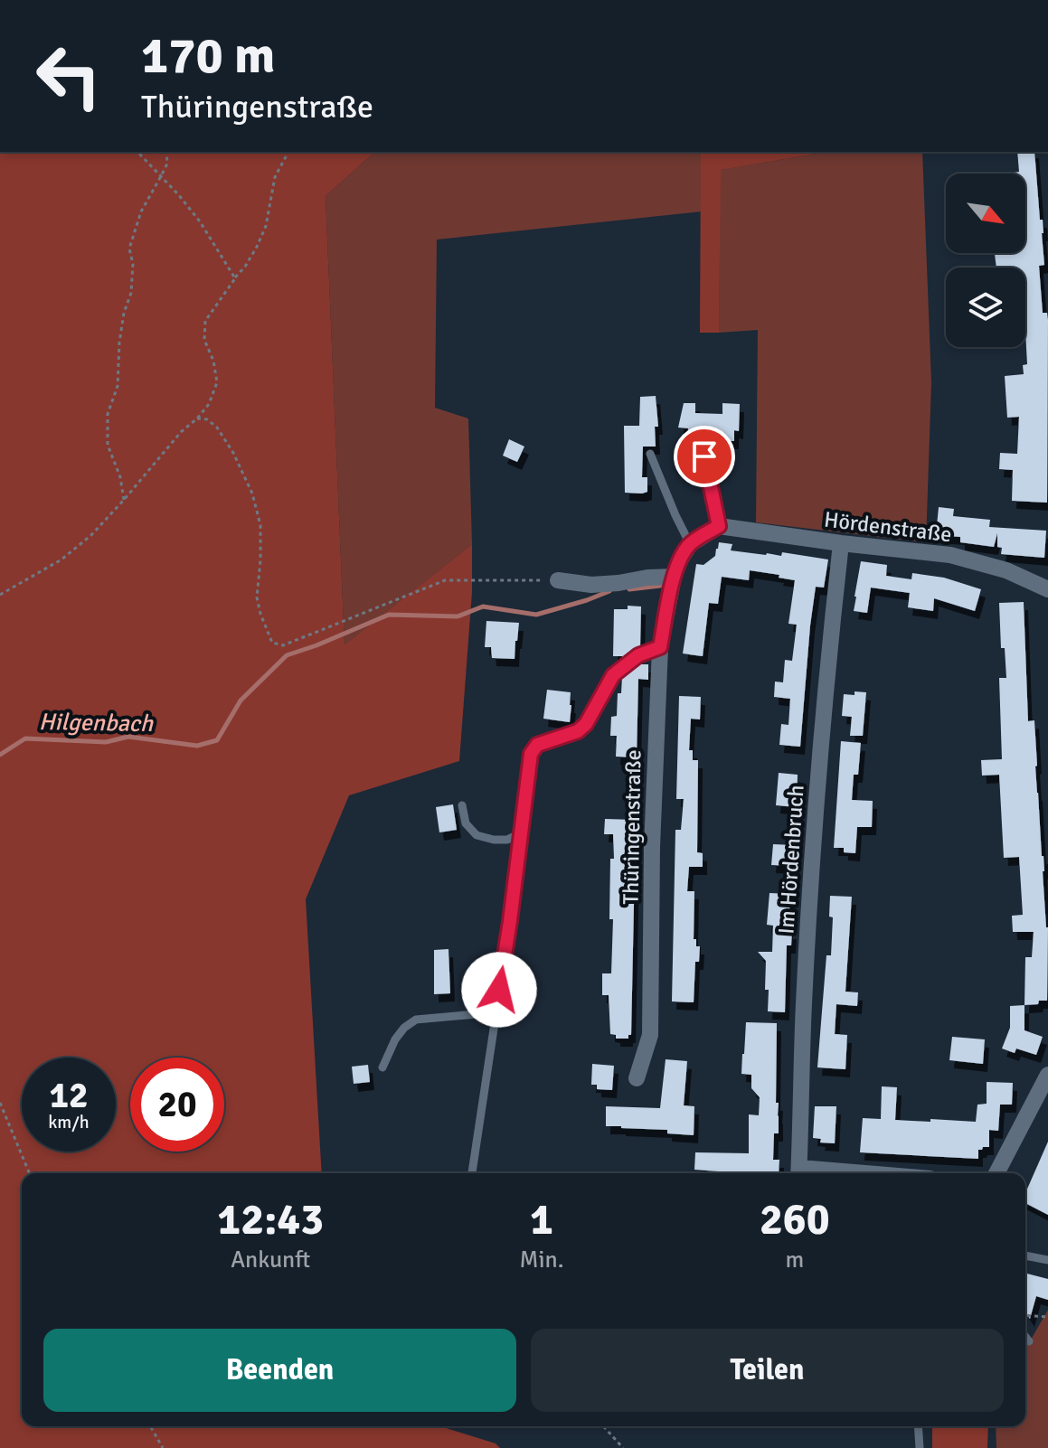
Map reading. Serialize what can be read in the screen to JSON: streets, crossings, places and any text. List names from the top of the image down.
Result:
{
  "streets": {
    "street": ["Hördenstraße", "Thüringenstraße", "Im Hördenbruch"]
  },
  "crossings": [
    ["Hördenstraße", "Im Hördenbruch"]
  ],
  "water": ["Hilgenbach"],
  "north": "bottom right",
  "page": {
    "turn": ["170 m", "Thüringenstraße"],
    "speed": "12 km/h",
    "limit": "20",
    "eta": [
      "12:43",
      "Ankunft",
      "1",
      "Min.",
      "260",
      "m"
    ],
    "buttons": ["Beenden", "Teilen"]
  }
}
